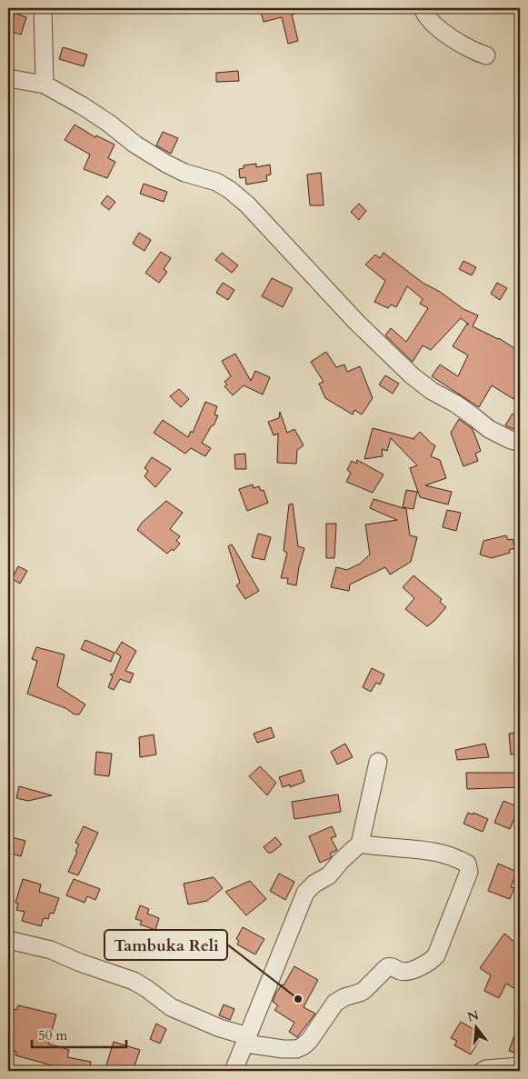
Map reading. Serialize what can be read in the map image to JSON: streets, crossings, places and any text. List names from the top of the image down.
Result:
{
  "places": ["Tambuka Reli"],
  "scale_bar": "50 m",
  "north": "top"
}
